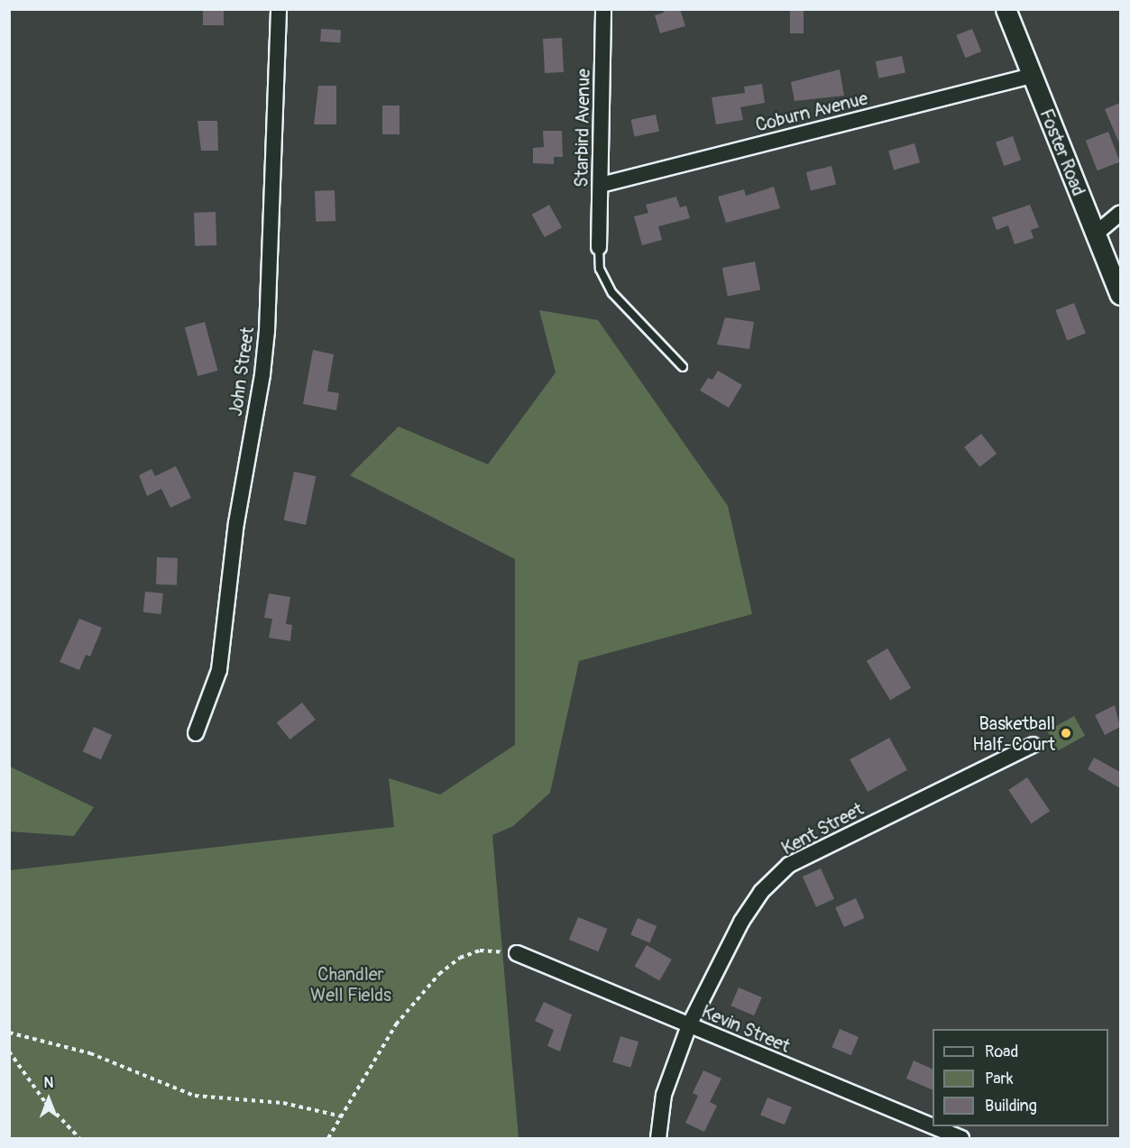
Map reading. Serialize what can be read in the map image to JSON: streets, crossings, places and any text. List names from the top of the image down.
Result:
{
  "streets": {
    "street": [
      "Coburn Avenue",
      "Starbird Avenue",
      "Foster Road",
      "John Street",
      "Kent Street",
      "Kevin Street"
    ]
  },
  "crossings": [
    ["Coburn Avenue", "Starbird Avenue"],
    ["Coburn Avenue", "Foster Road"],
    ["Kent Street", "Kevin Street"]
  ],
  "parks": ["Chandler Well Fields"],
  "places": ["Basketball Half-Court"],
  "legend": ["Road", "Park", "Building"],
  "north": "top"
}
